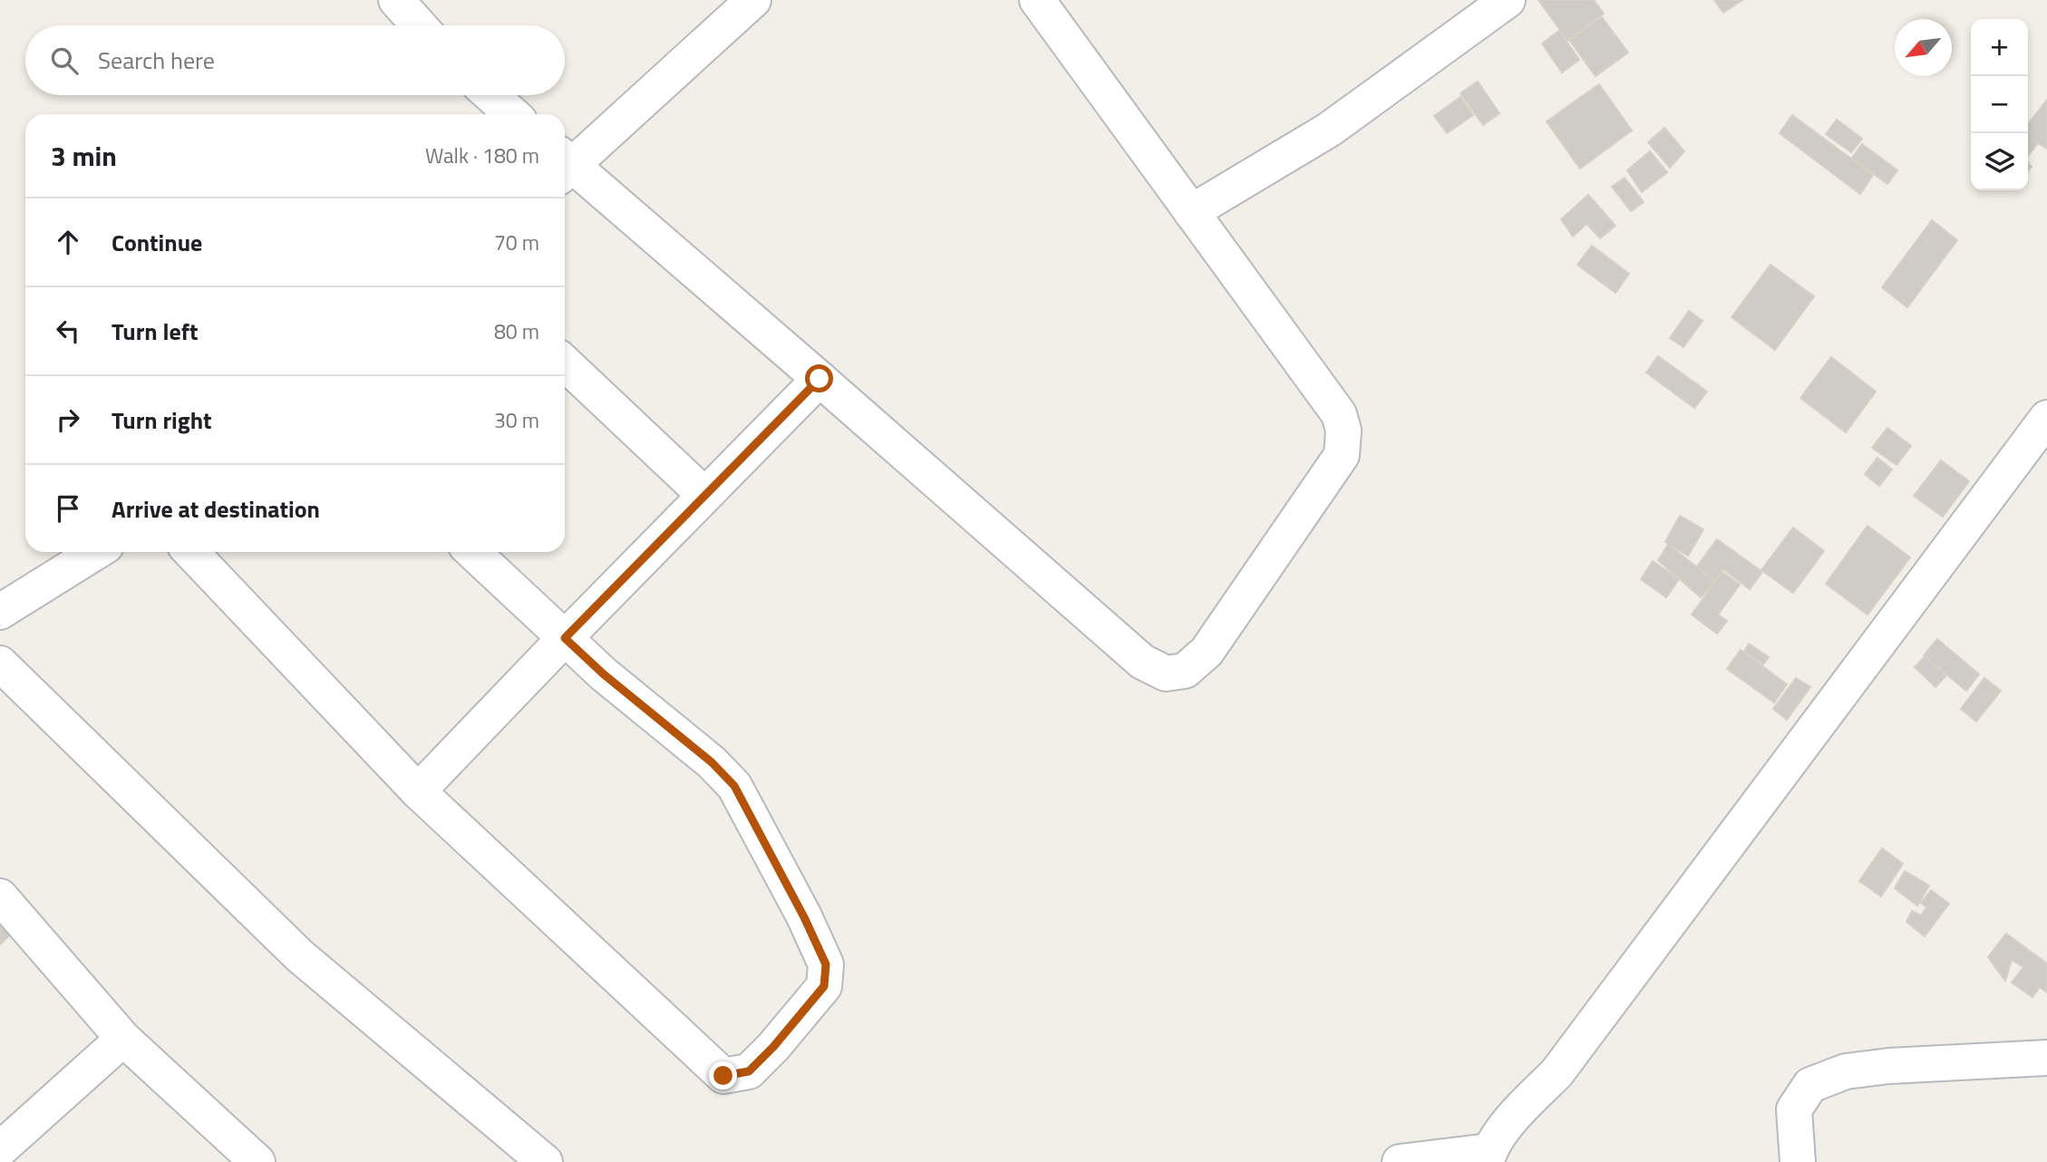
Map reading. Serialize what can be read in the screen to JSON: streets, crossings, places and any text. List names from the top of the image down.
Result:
{
  "north": "bottom left",
  "page": {
    "map_buttons": ["+", "−"],
    "search": "Search here",
    "heading": ["3 min", "Walk · 180 m"],
    "list": [
      ["Continue", "70 m"],
      ["Turn left", "80 m"],
      ["Turn right", "30 m"],
      "Arrive at destination"
    ]
  }
}
